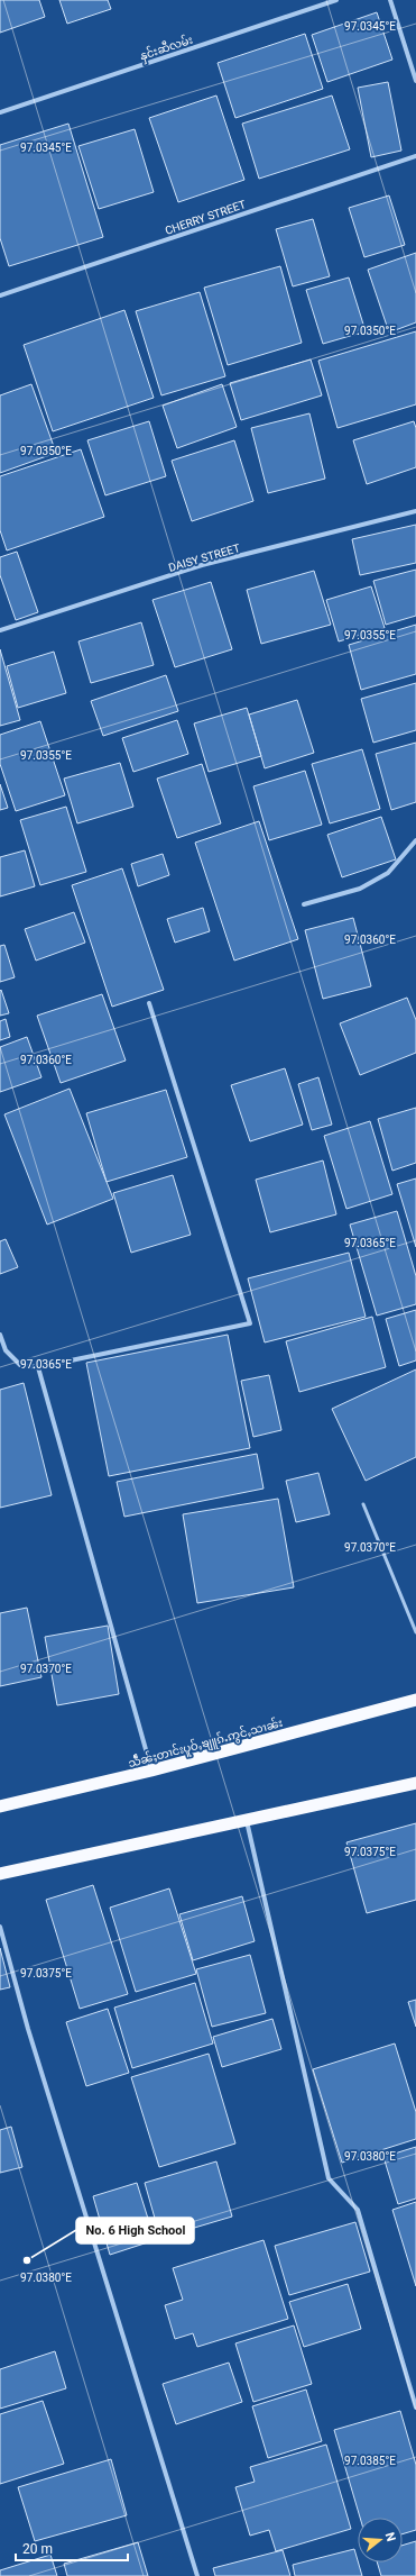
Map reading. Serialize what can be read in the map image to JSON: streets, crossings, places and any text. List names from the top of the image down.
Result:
{
  "streets": {
    "highway": ["သဵႅၼ်ႈတၢင်းပူဝ်ႇၶျူၵ်ႉဢွင်ႇသၢၼ်း"],
    "street": ["နှင်းဆီလမ်း", "CHERRY STREET", "DAISY STREET"]
  },
  "places": ["No. 6 High School"],
  "scale_bar": "20 m",
  "north": "right",
  "coordinates": [
    "97.0345°E",
    "97.0350°E",
    "97.0355°E",
    "97.0360°E",
    "97.0365°E",
    "97.0370°E",
    "97.0375°E",
    "97.0380°E",
    "97.0385°E"
  ]
}
